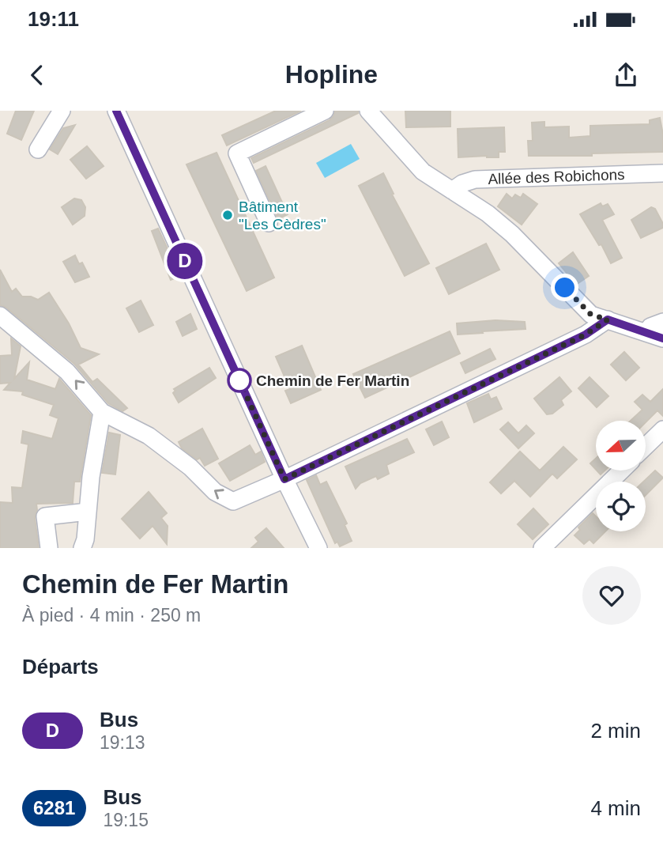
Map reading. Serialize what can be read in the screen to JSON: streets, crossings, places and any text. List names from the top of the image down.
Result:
{
  "streets": {
    "street": ["Allée des Robichons"]
  },
  "places": ["Bâtiment \"Les Cèdres\"", "Chemin de Fer Martin"],
  "lines": ["bus line D"],
  "north": "left",
  "page": {
    "status": "19:11",
    "header": "Hopline",
    "on_map": "D",
    "heading": [
      ["Chemin de Fer Martin", "À pied · 4 min · 250 m"],
      "Départs"
    ],
    "list": [
      {
        "mark": "D",
        "name": "Bus",
        "note": "19:13",
        "value": "2 min"
      },
      {
        "mark": "6281",
        "name": "Bus",
        "note": "19:15",
        "value": "4 min"
      }
    ]
  }
}
